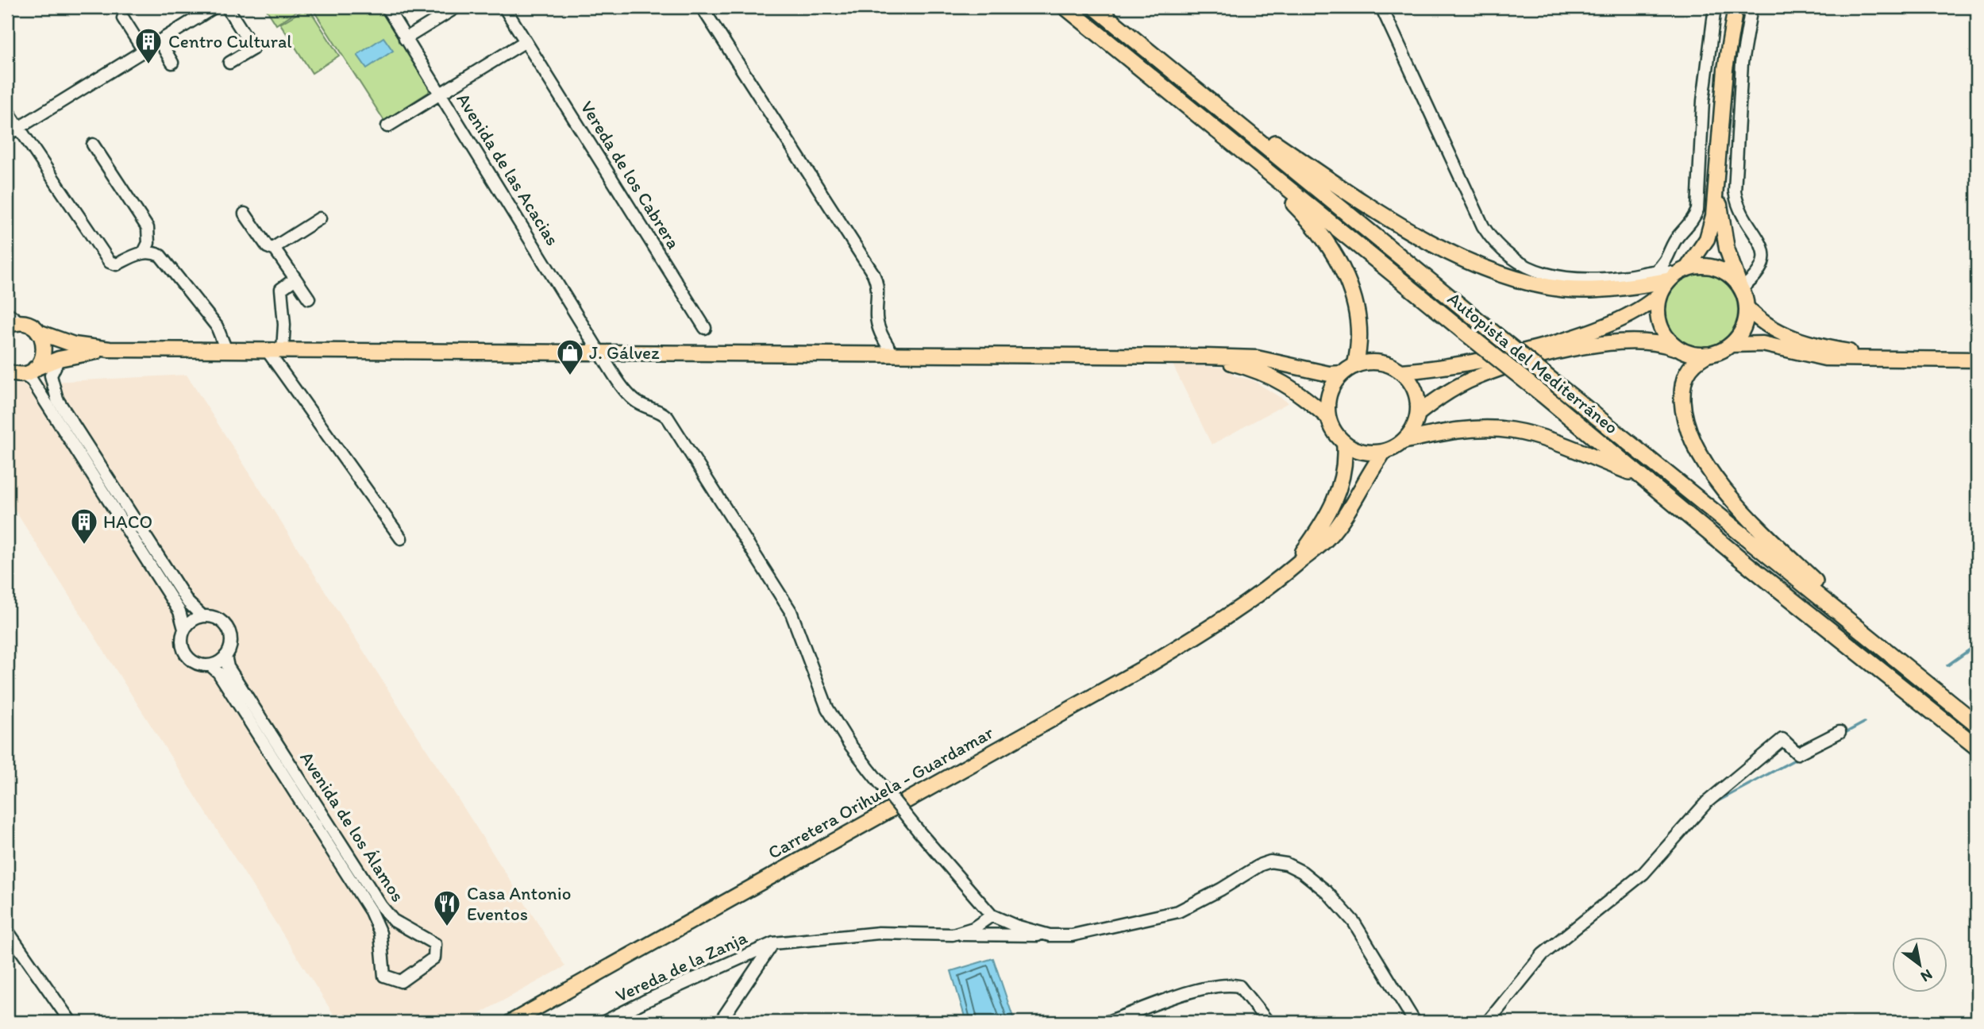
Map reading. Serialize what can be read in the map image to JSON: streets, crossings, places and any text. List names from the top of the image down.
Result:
{
  "streets": {
    "highway": ["Autopista del Mediterráneo"],
    "main road": ["Carretera Orihuela - Guardamar"],
    "street": [
      "Avenida de las Acacias",
      "Vereda de los Cabrera",
      "Avenida de los Álamos",
      "Vereda de la Zanja"
    ]
  },
  "places": {
    "building": ["Centro Cultural", "HACO"],
    "shop": ["J. Gálvez"],
    "restaurant": ["Casa Antonio Eventos"]
  },
  "north": "bottom right"
}
